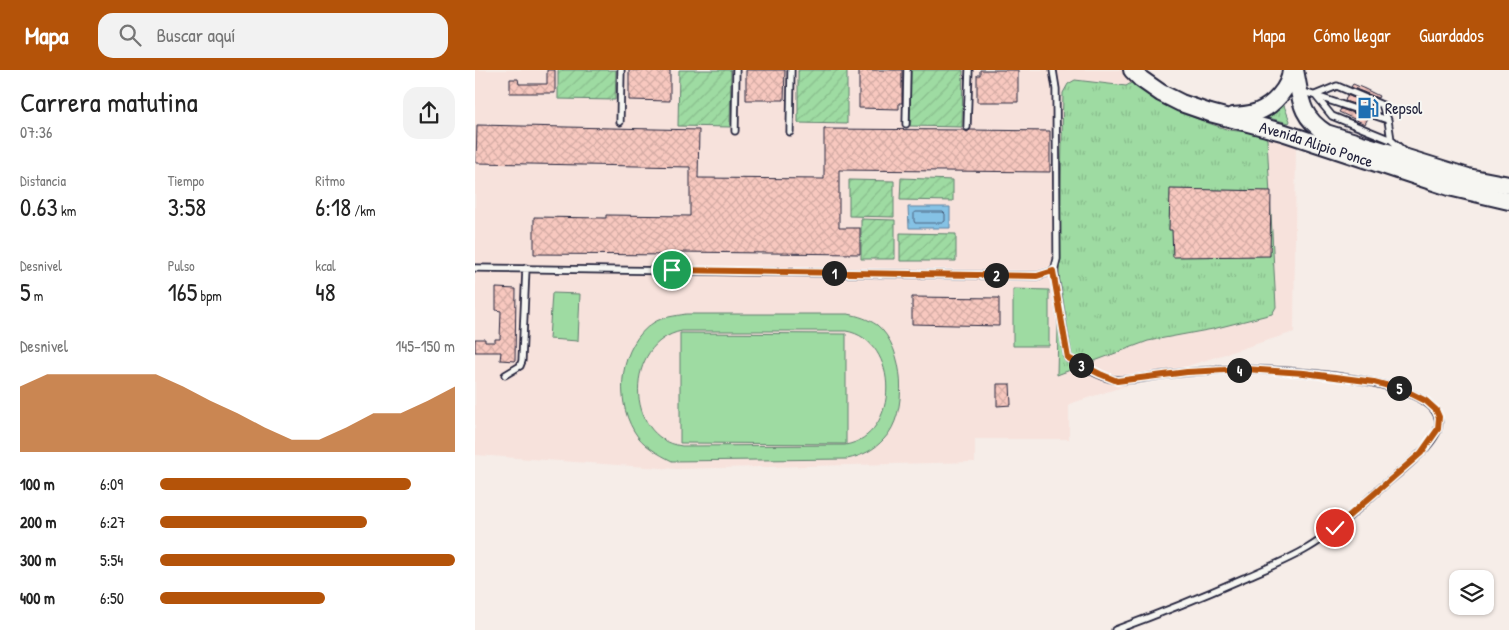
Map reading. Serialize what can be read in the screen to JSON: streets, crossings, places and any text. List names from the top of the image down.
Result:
{
  "streets": {
    "main road": ["Avenida Alipio Ponce"]
  },
  "places": {
    "fuel station": ["Repsol"]
  },
  "page": {
    "header": "Mapa",
    "search": "Buscar aquí",
    "nav": ["Mapa", "Cómo llegar", "Guardados"],
    "heading": ["Carrera matutina", "07:36"],
    "stats": [
      ["Distancia", "0.63 km"],
      ["Tiempo", "3:58"],
      ["Ritmo", "6:18 /km"],
      ["Desnivel", "5 m"],
      ["Pulso", "165 bpm"],
      ["kcal", "48"]
    ],
    "pins": [
      "1",
      "2",
      "3",
      "4",
      "5"
    ],
    "chart": ["Desnivel", "145–150 m"],
    "list": [
      {
        "name": "100 m",
        "note": "6:09"
      },
      {
        "name": "200 m",
        "note": "6:27"
      },
      {
        "name": "300 m",
        "note": "5:54"
      },
      {
        "name": "400 m",
        "note": "6:50"
      }
    ]
  }
}
